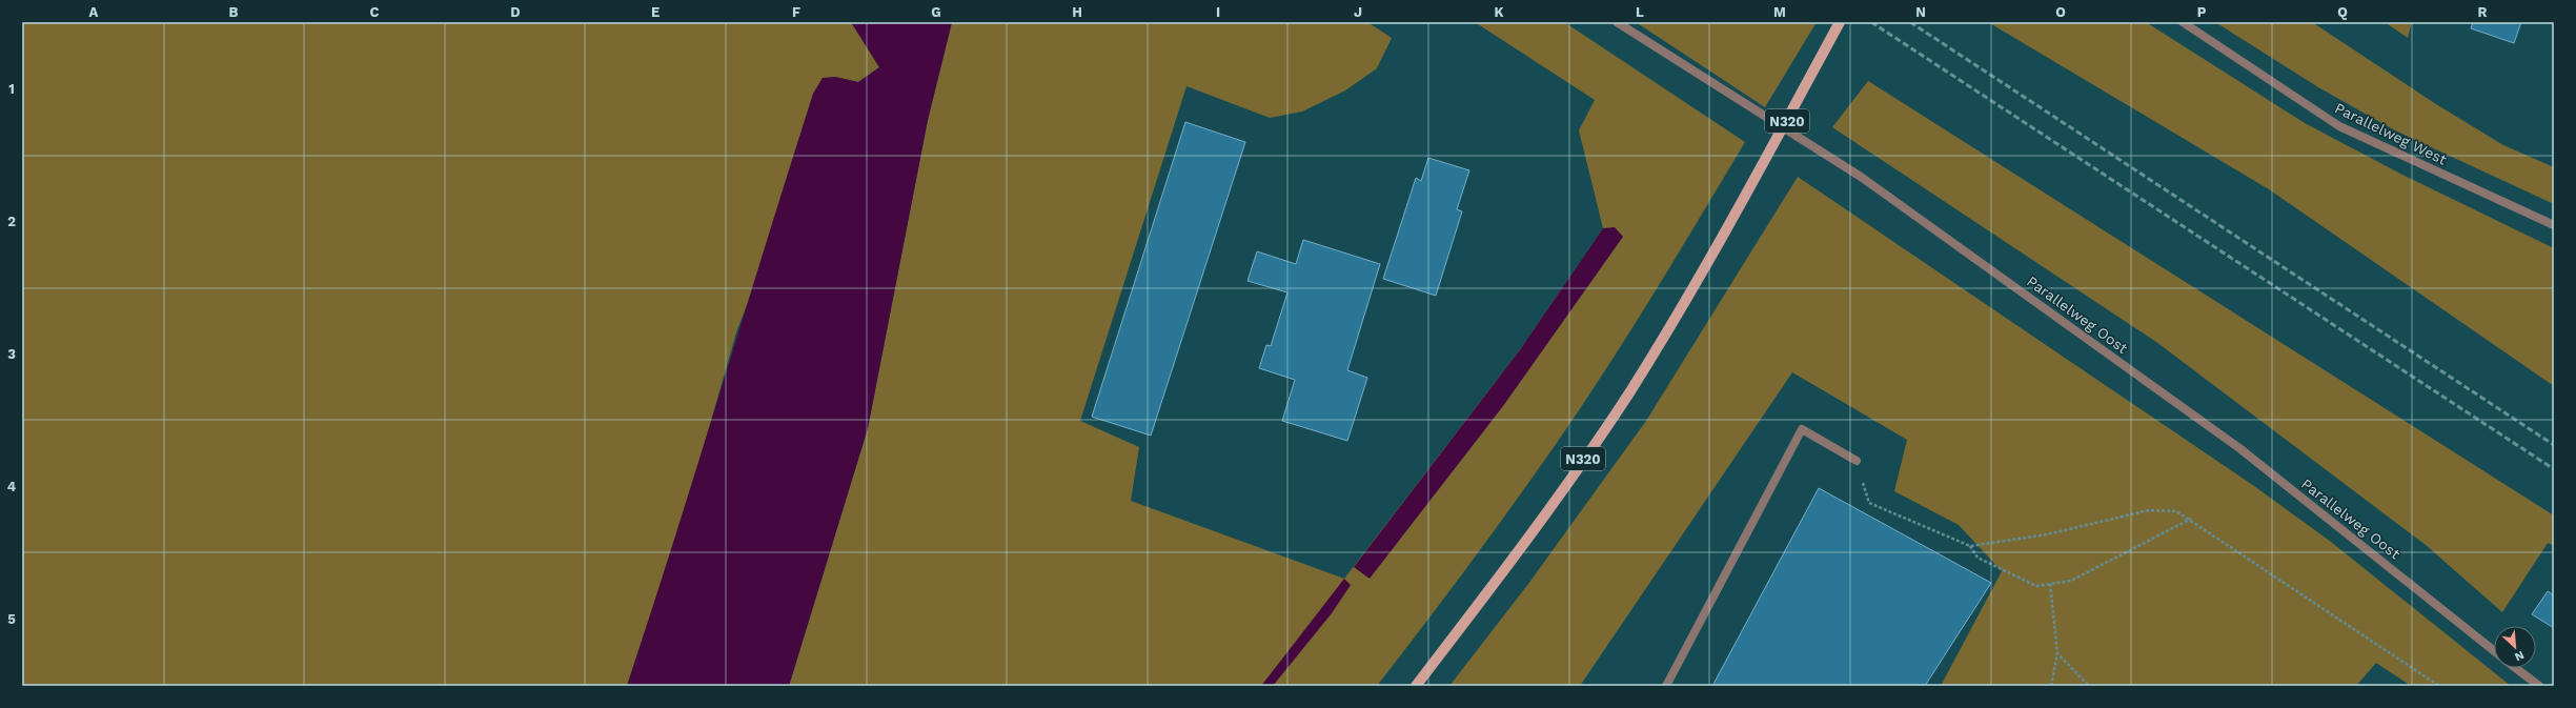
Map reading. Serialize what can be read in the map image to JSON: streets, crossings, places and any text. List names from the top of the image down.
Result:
{
  "streets": {
    "main road": ["N320"],
    "street": ["Parallelweg West", "Parallelweg Oost"]
  },
  "north": "bottom right",
  "grid": {
    "columns": [
      "A",
      "B",
      "C",
      "D",
      "E",
      "F",
      "G",
      "H",
      "I",
      "J",
      "K",
      "L",
      "M",
      "N",
      "O",
      "P",
      "Q",
      "R"
    ],
    "rows": [
      "1",
      "2",
      "3",
      "4",
      "5"
    ]
  }
}
